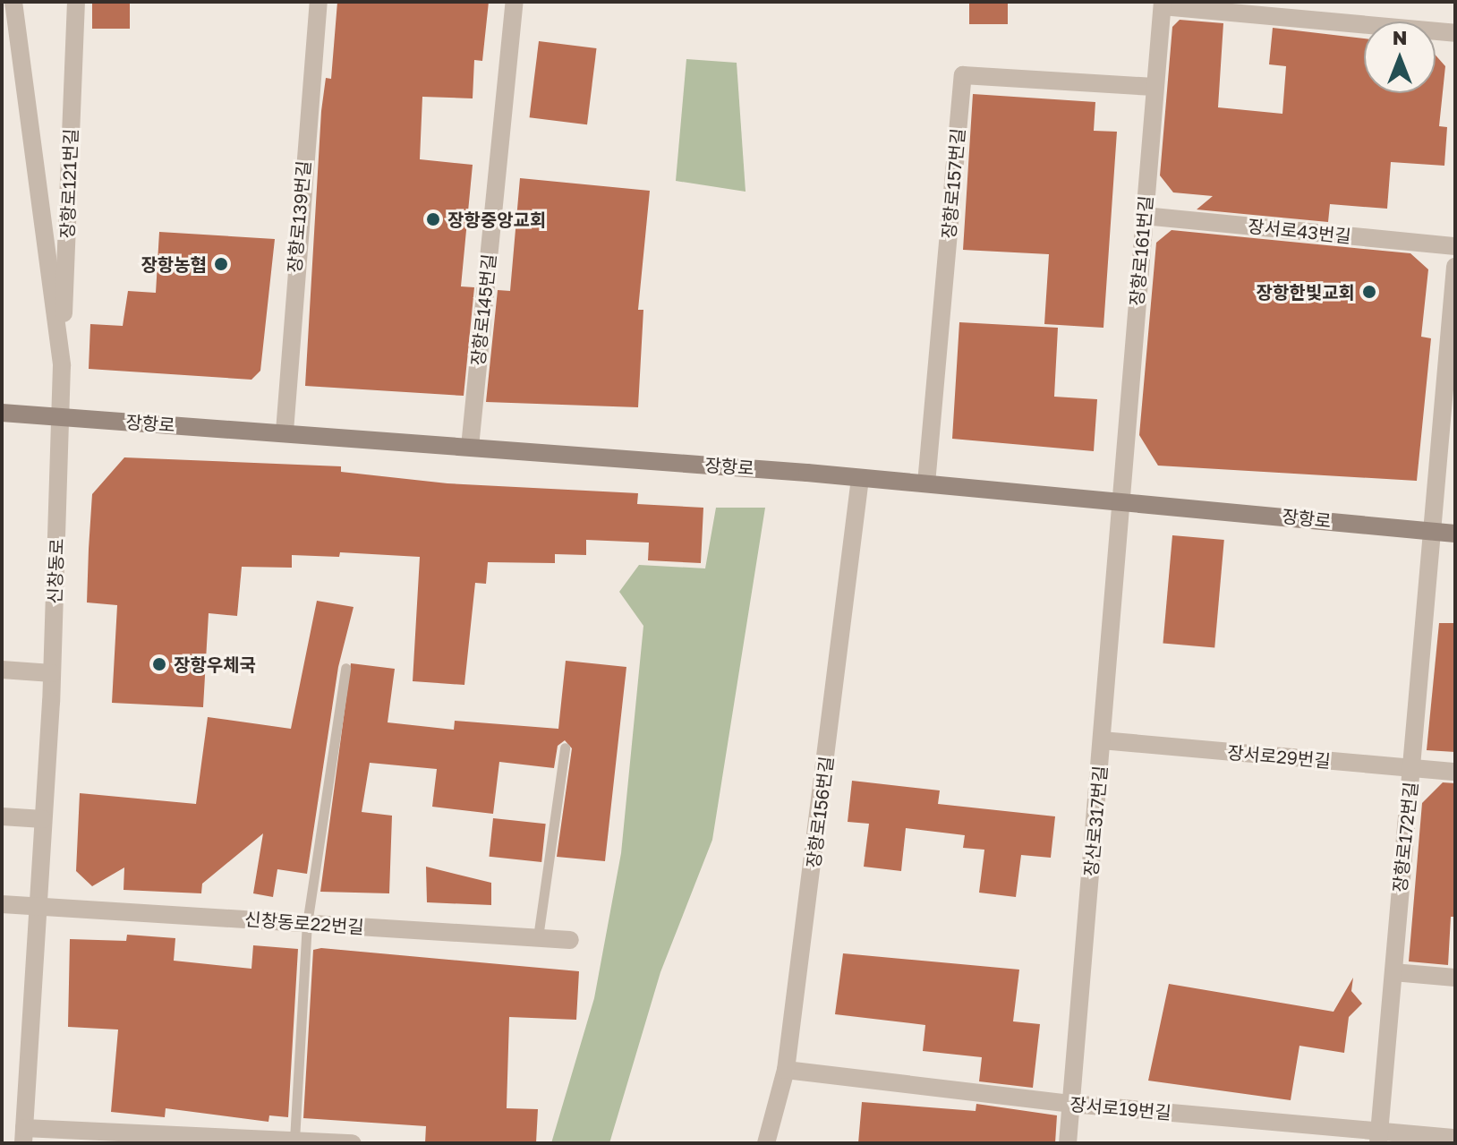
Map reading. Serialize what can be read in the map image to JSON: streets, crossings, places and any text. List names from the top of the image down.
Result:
{
  "streets": {
    "street": [
      "장항로121번길",
      "장항로157번길",
      "장항로139번길",
      "장서로43번길",
      "장항로161번길",
      "장항로145번길",
      "장항로",
      "신창동로",
      "장서로29번길",
      "장항로156번길",
      "장산로317번길",
      "장항로172번길",
      "신창동로22번길",
      "장서로19번길"
    ]
  },
  "crossings": [
    ["장항로121번길", "신창동로"],
    ["장항로157번길", "장항로161번길"],
    ["장항로157번길", "장항로"],
    ["장항로139번길", "장항로"],
    ["장서로43번길", "장항로161번길"],
    ["장항로161번길", "장항로"],
    ["장항로161번길", "장산로317번길"],
    ["장항로145번길", "장항로"],
    ["장항로", "신창동로"],
    ["장항로", "장항로156번길"],
    ["장항로", "장산로317번길"],
    ["장항로", "장항로172번길"],
    ["신창동로", "신창동로22번길"],
    ["장서로29번길", "장산로317번길"],
    ["장서로29번길", "장항로172번길"],
    ["장항로156번길", "장서로19번길"],
    ["장산로317번길", "장서로19번길"],
    ["장항로172번길", "장서로19번길"]
  ],
  "places": [
    "장항중앙교회",
    "장항농협",
    "장항한빛교회",
    "장항우체국"
  ],
  "north": "top"
}
